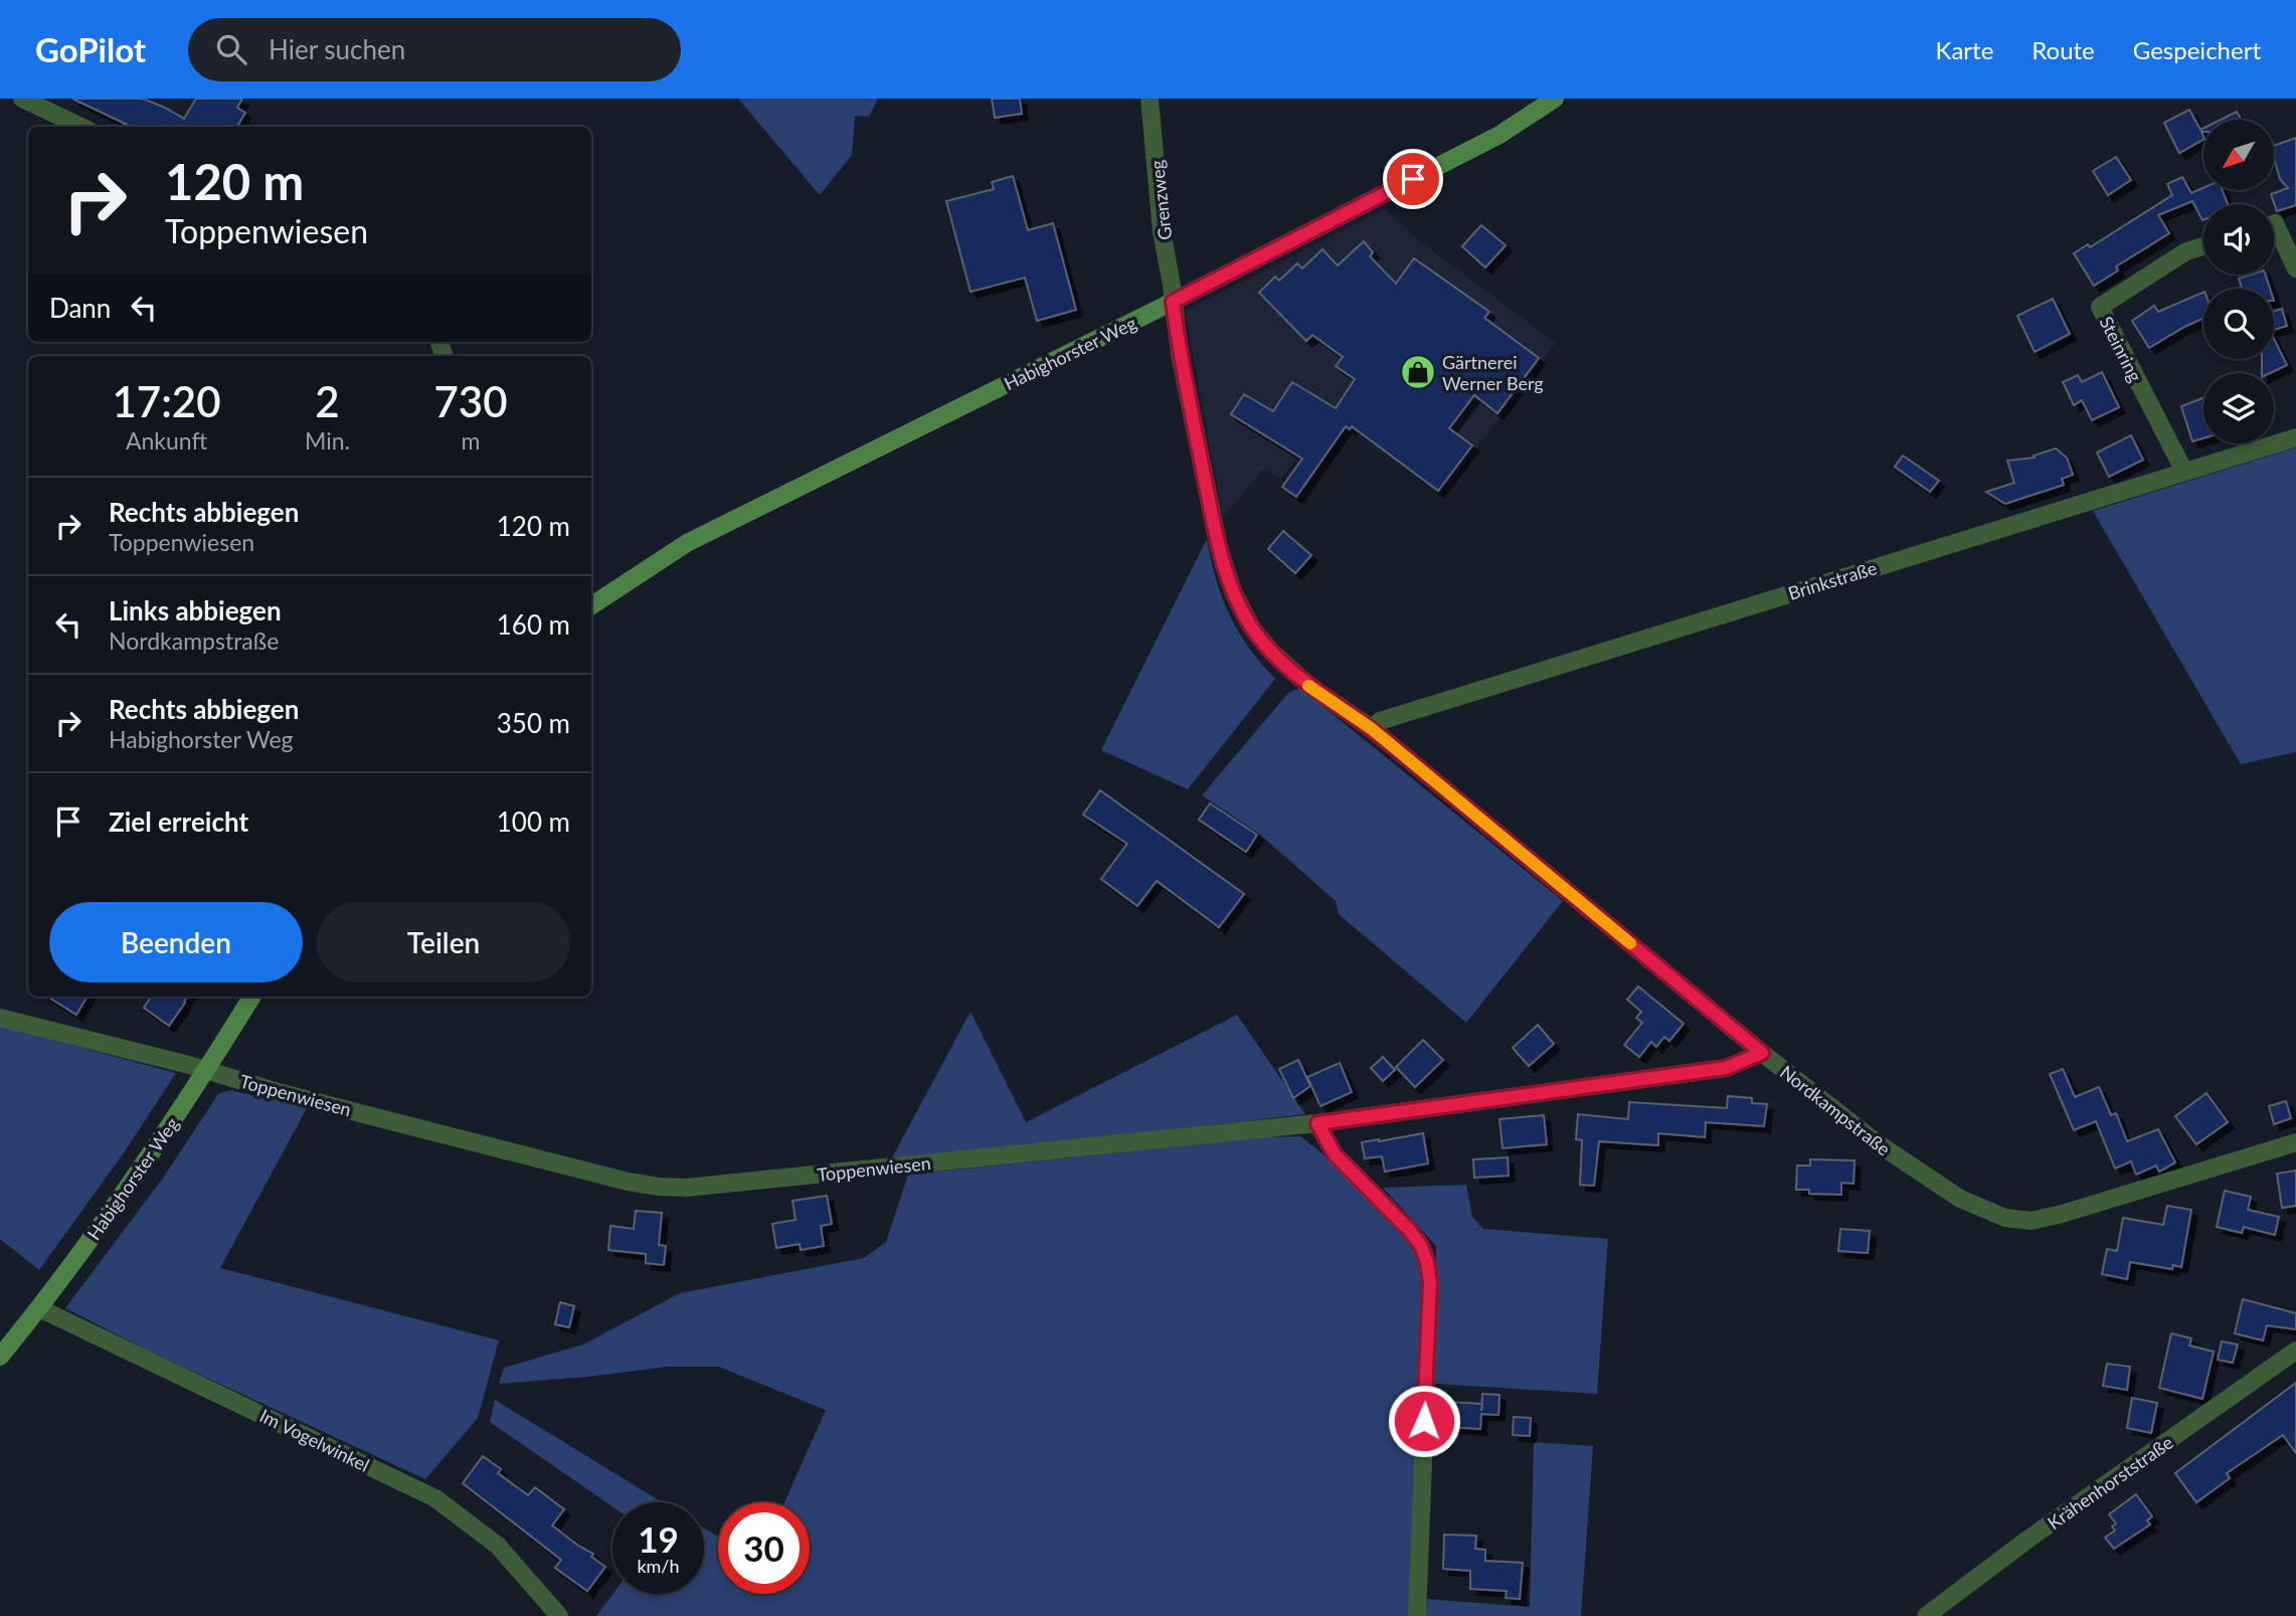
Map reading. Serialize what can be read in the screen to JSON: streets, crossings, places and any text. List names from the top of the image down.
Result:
{
  "streets": {
    "street": [
      "Grenzweg",
      "Steinring",
      "Habighorster Weg",
      "Brinkstraße",
      "Toppenwiesen",
      "Nordkampstraße",
      "Im Vogelwinkel",
      "Krähenhorststraße"
    ]
  },
  "crossings": [
    ["Grenzweg", "Habighorster Weg"],
    ["Grenzweg", "Nordkampstraße"],
    ["Steinring", "Brinkstraße"],
    ["Habighorster Weg", "Toppenwiesen"],
    ["Habighorster Weg", "Nordkampstraße"],
    ["Habighorster Weg", "Im Vogelwinkel"],
    ["Brinkstraße", "Nordkampstraße"],
    ["Toppenwiesen", "Nordkampstraße"]
  ],
  "places": {
    "shop": ["Gärtnerei Werner Berg"]
  },
  "north": "bottom left",
  "page": {
    "header": "GoPilot",
    "search": "Hier suchen",
    "nav": ["Karte", "Route", "Gespeichert"],
    "turn": ["120 m", "Toppenwiesen"],
    "then": "Dann",
    "eta": [
      "17:20",
      "Ankunft",
      "2",
      "Min.",
      "730",
      "m"
    ],
    "list": [
      {
        "name": "Rechts abbiegen",
        "note": "Toppenwiesen",
        "value": "120 m"
      },
      {
        "name": "Links abbiegen",
        "note": "Nordkampstraße",
        "value": "160 m"
      },
      {
        "name": "Rechts abbiegen",
        "note": "Habighorster Weg",
        "value": "350 m"
      },
      {
        "name": "Ziel erreicht",
        "value": "100 m"
      }
    ],
    "buttons": ["Beenden", "Teilen"],
    "speed": "19 km/h",
    "limit": "30"
  }
}
